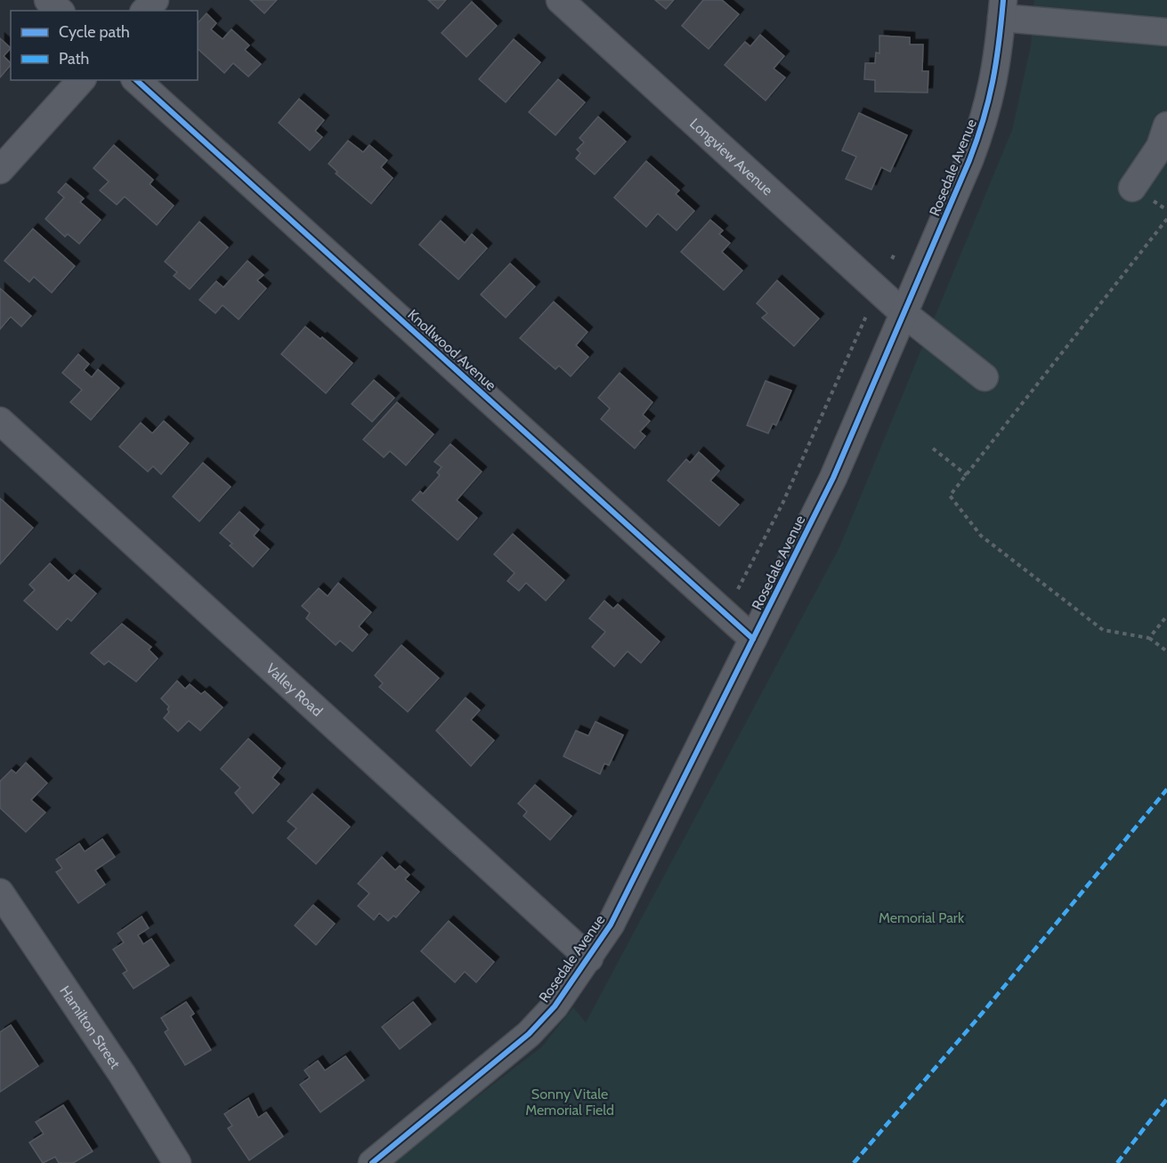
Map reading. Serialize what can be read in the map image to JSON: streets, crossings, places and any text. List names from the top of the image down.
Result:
{
  "streets": {
    "street": [
      "Longview Avenue",
      "Rosedale Avenue",
      "Knollwood Avenue",
      "Valley Road",
      "Hamilton Street"
    ]
  },
  "crossings": [
    ["Longview Avenue", "Rosedale Avenue"],
    ["Rosedale Avenue", "Knollwood Avenue"],
    ["Rosedale Avenue", "Valley Road"]
  ],
  "parks": ["Memorial Park", "Sonny Vitale Memorial Field"],
  "legend": ["Cycle path", "Path"]
}
